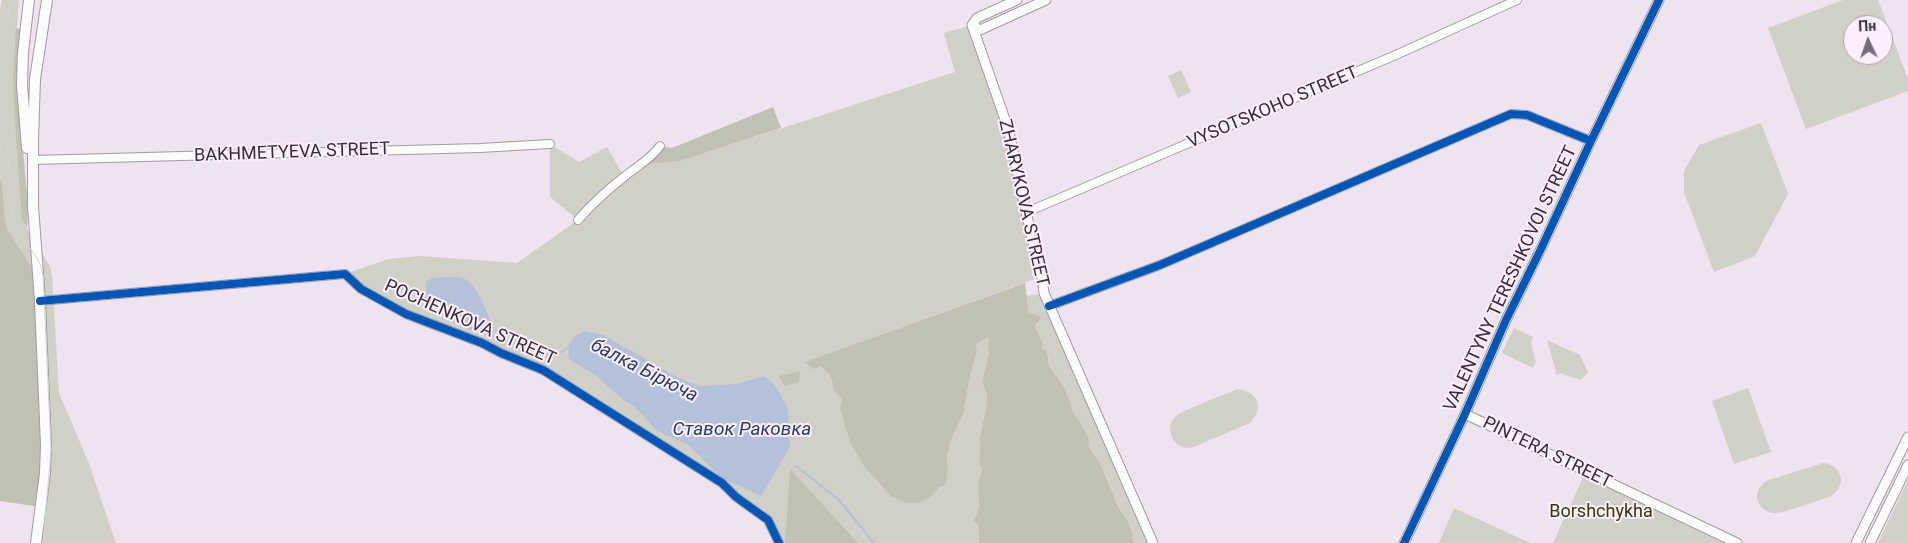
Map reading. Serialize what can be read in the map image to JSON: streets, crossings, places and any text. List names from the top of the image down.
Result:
{
  "streets": {
    "street": [
      "VYSOTSKOHO STREET",
      "BAKHMETYEVA STREET",
      "ZHARYKOVA STREET",
      "VALENTYNY TERESHKOVOI STREET",
      "POCHENKOVA STREET",
      "PINTERA STREET"
    ]
  },
  "crossings": [
    ["VYSOTSKOHO STREET", "ZHARYKOVA STREET"],
    ["VALENTYNY TERESHKOVOI STREET", "PINTERA STREET"]
  ],
  "water": ["балка Бірюча", "Ставок Раковка"],
  "parks": ["Borshchykha"],
  "north": "top"
}
